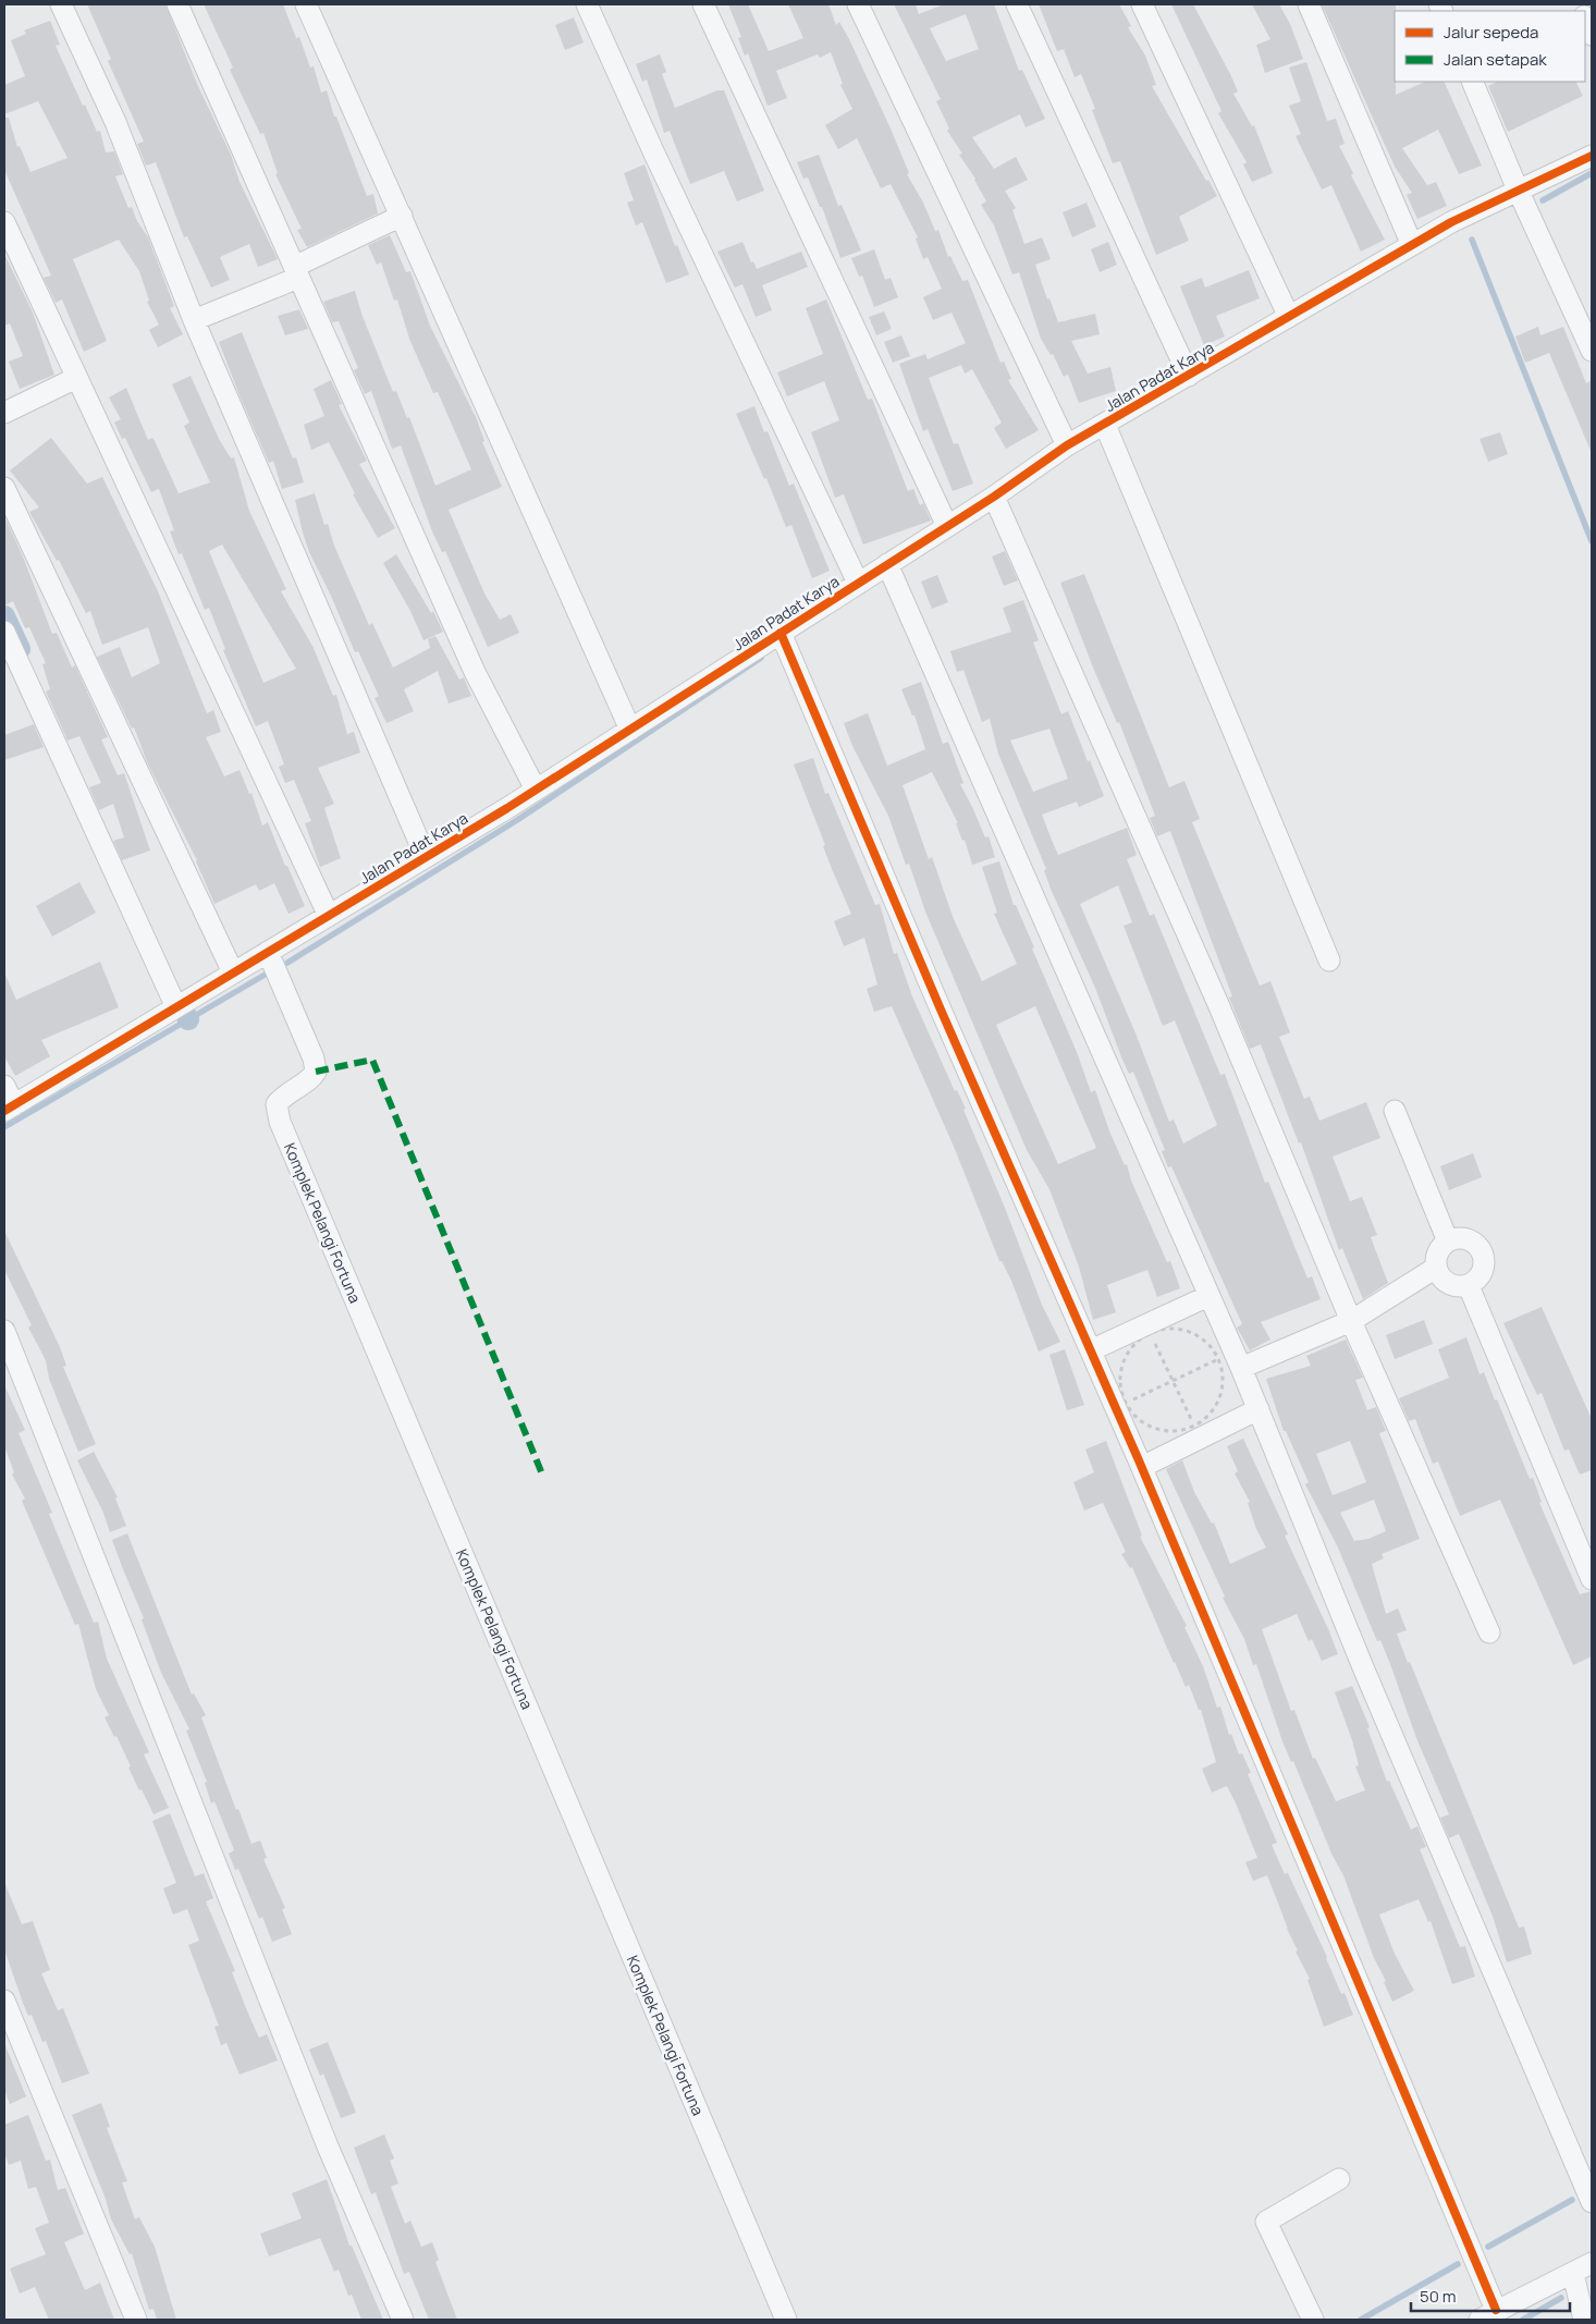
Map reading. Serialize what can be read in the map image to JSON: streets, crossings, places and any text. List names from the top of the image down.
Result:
{
  "streets": {
    "street": ["Jalan Padat Karya", "Komplek Pelangi Fortuna"]
  },
  "crossings": [
    ["Jalan Padat Karya", "Komplek Pelangi Fortuna"]
  ],
  "legend": ["Jalur sepeda", "Jalan setapak"],
  "scale_bar": "50 m"
}
